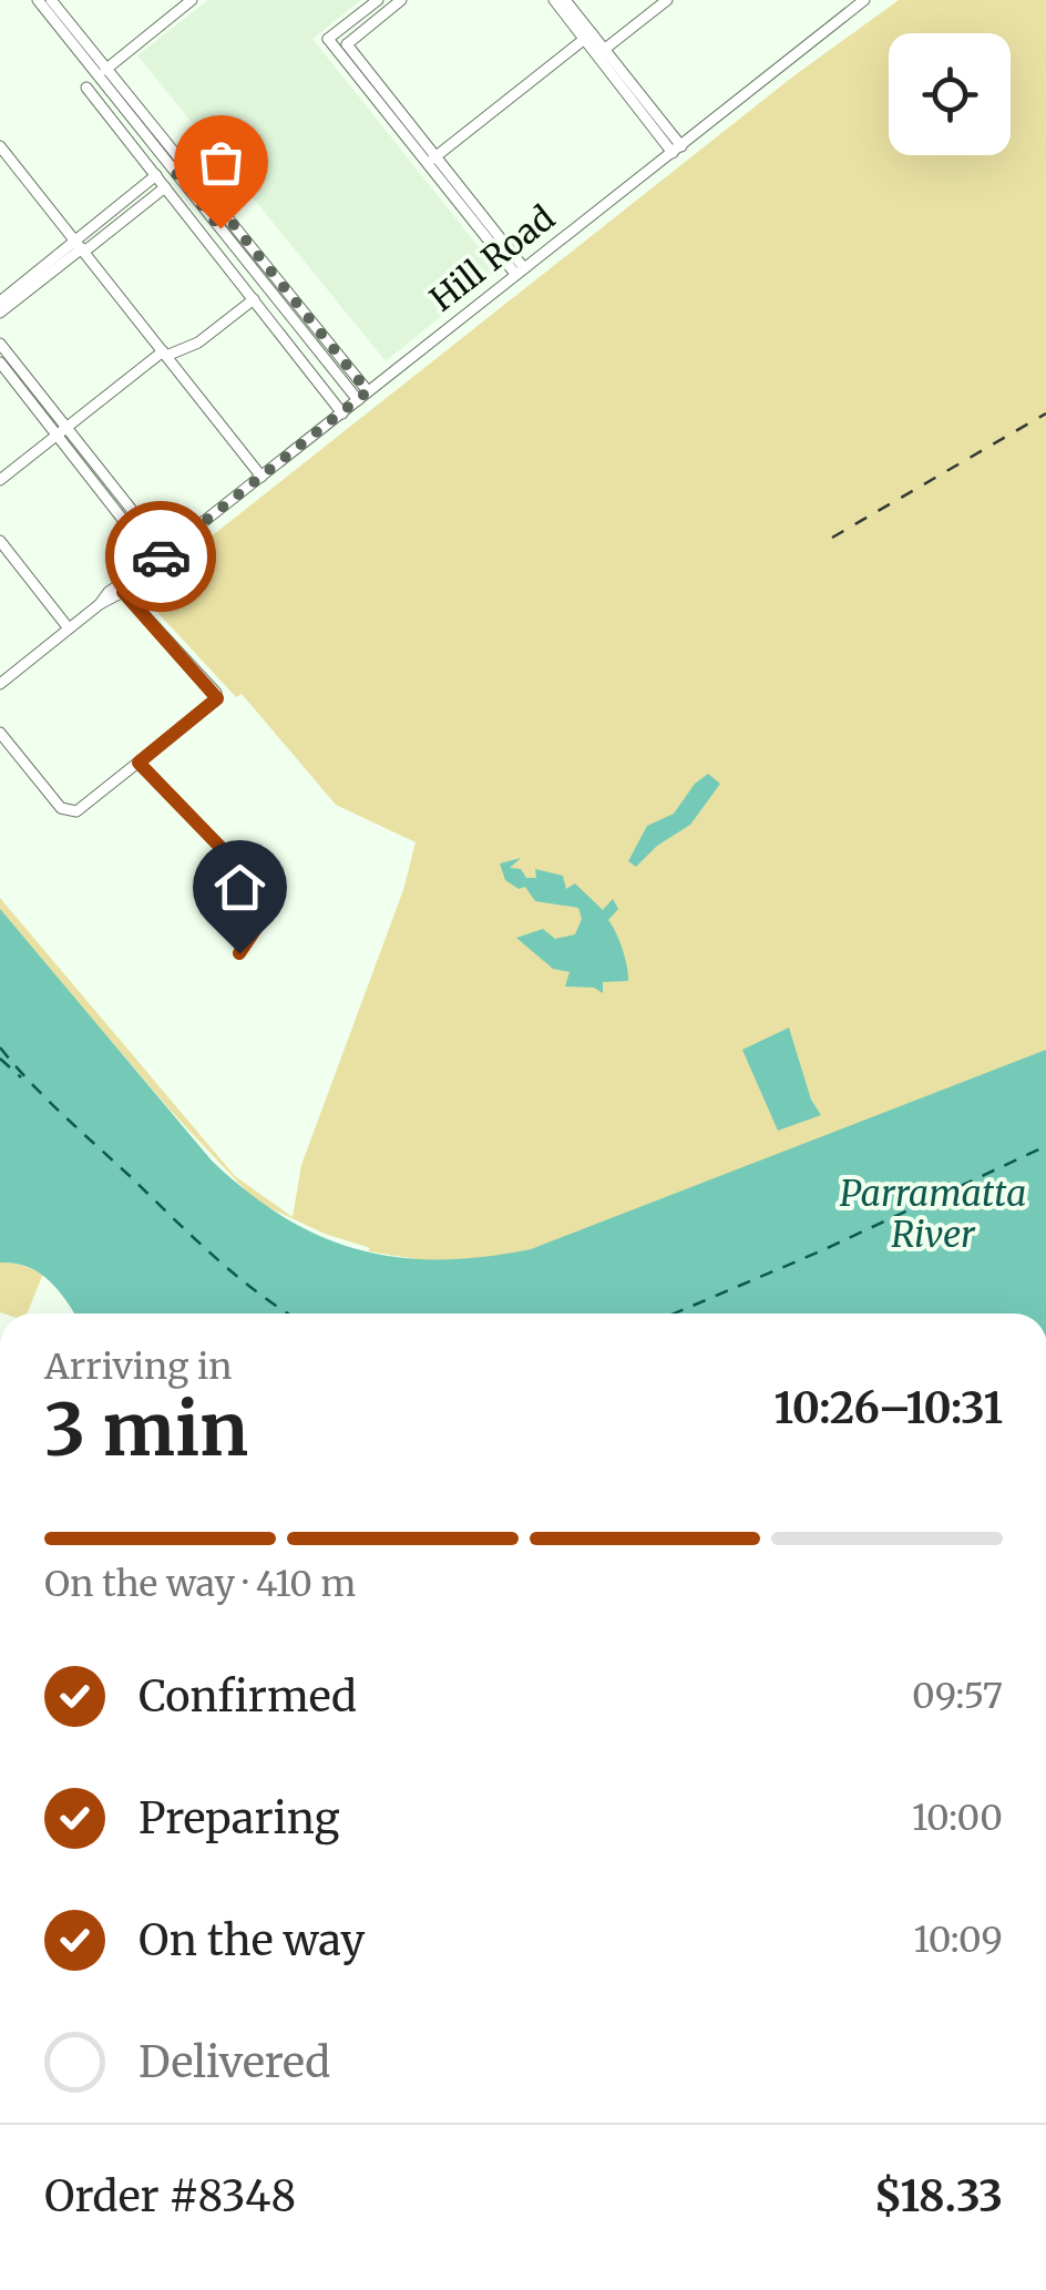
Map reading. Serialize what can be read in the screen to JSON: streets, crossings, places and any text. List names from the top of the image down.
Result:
{
  "streets": {
    "street": ["Hill Road"]
  },
  "water": ["Parramatta River"],
  "page": {
    "heading": ["3 min", "Arriving in", "10:26–10:31"],
    "panel": ["Order #8348", "$18.33"],
    "bar": "On the way · 410 m",
    "list": [
      ["Confirmed", "09:57"],
      ["Preparing", "10:00"],
      ["On the way", "10:09"],
      "Delivered"
    ]
  }
}
